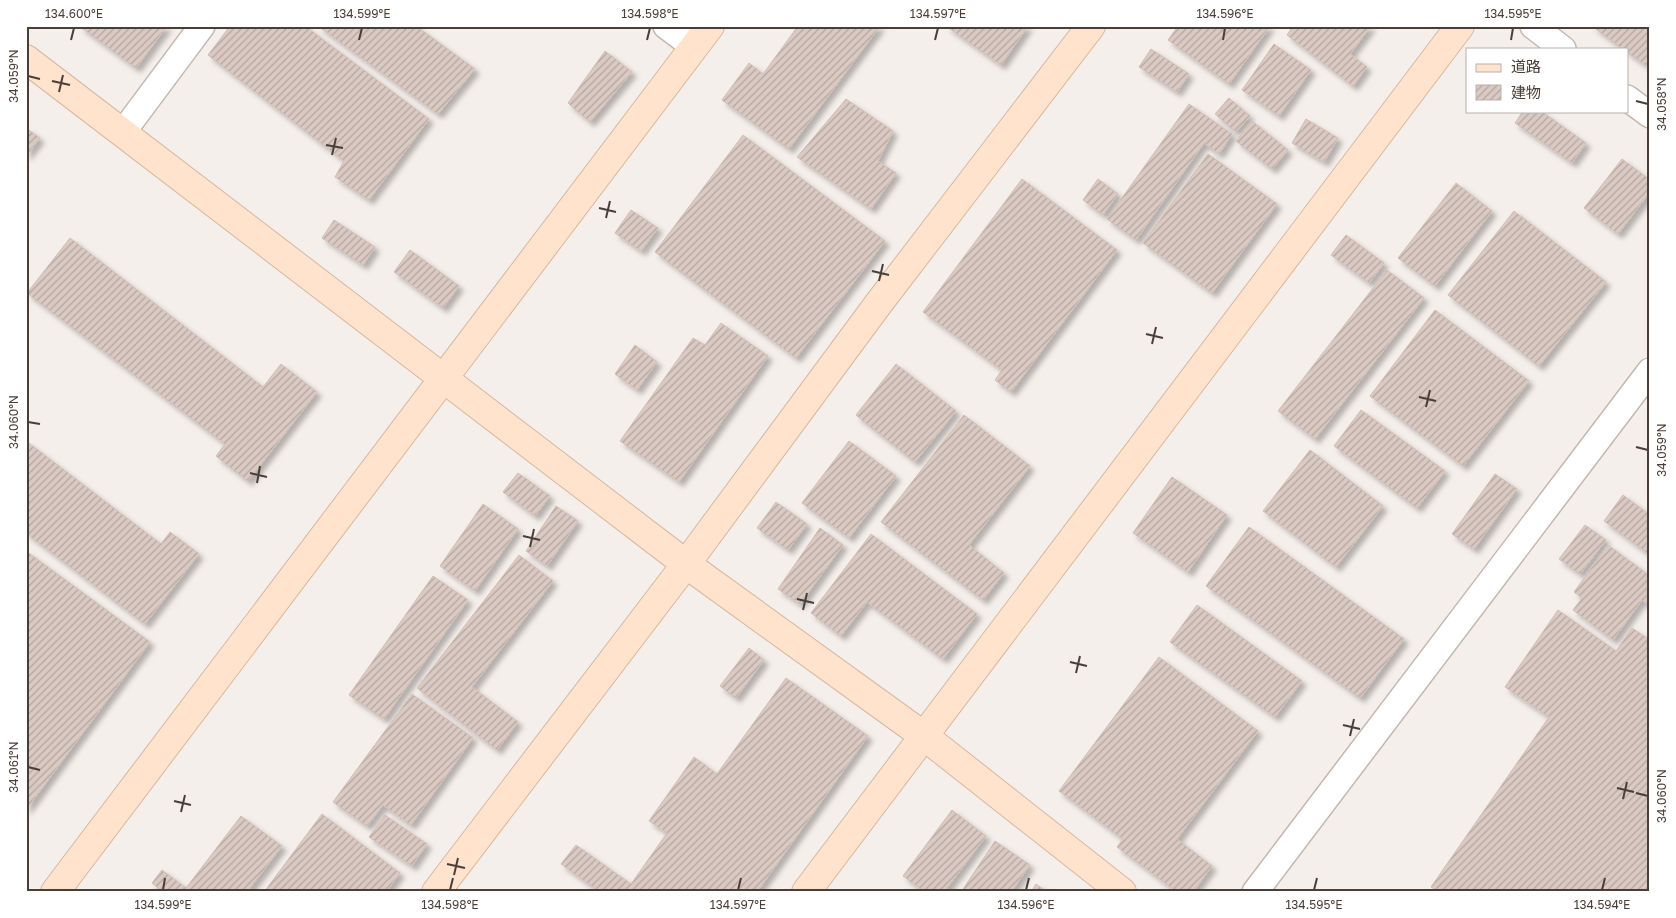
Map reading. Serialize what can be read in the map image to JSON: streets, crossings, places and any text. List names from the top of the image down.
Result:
{
  "legend": ["道路", "建物"],
  "coordinates": [
    "134.600°E",
    "134.599°E",
    "134.598°E",
    "134.597°E",
    "134.596°E",
    "134.595°E",
    "34.059°N",
    "34.058°N",
    "34.060°N",
    "34.061°N",
    "134.594°E"
  ]
}
